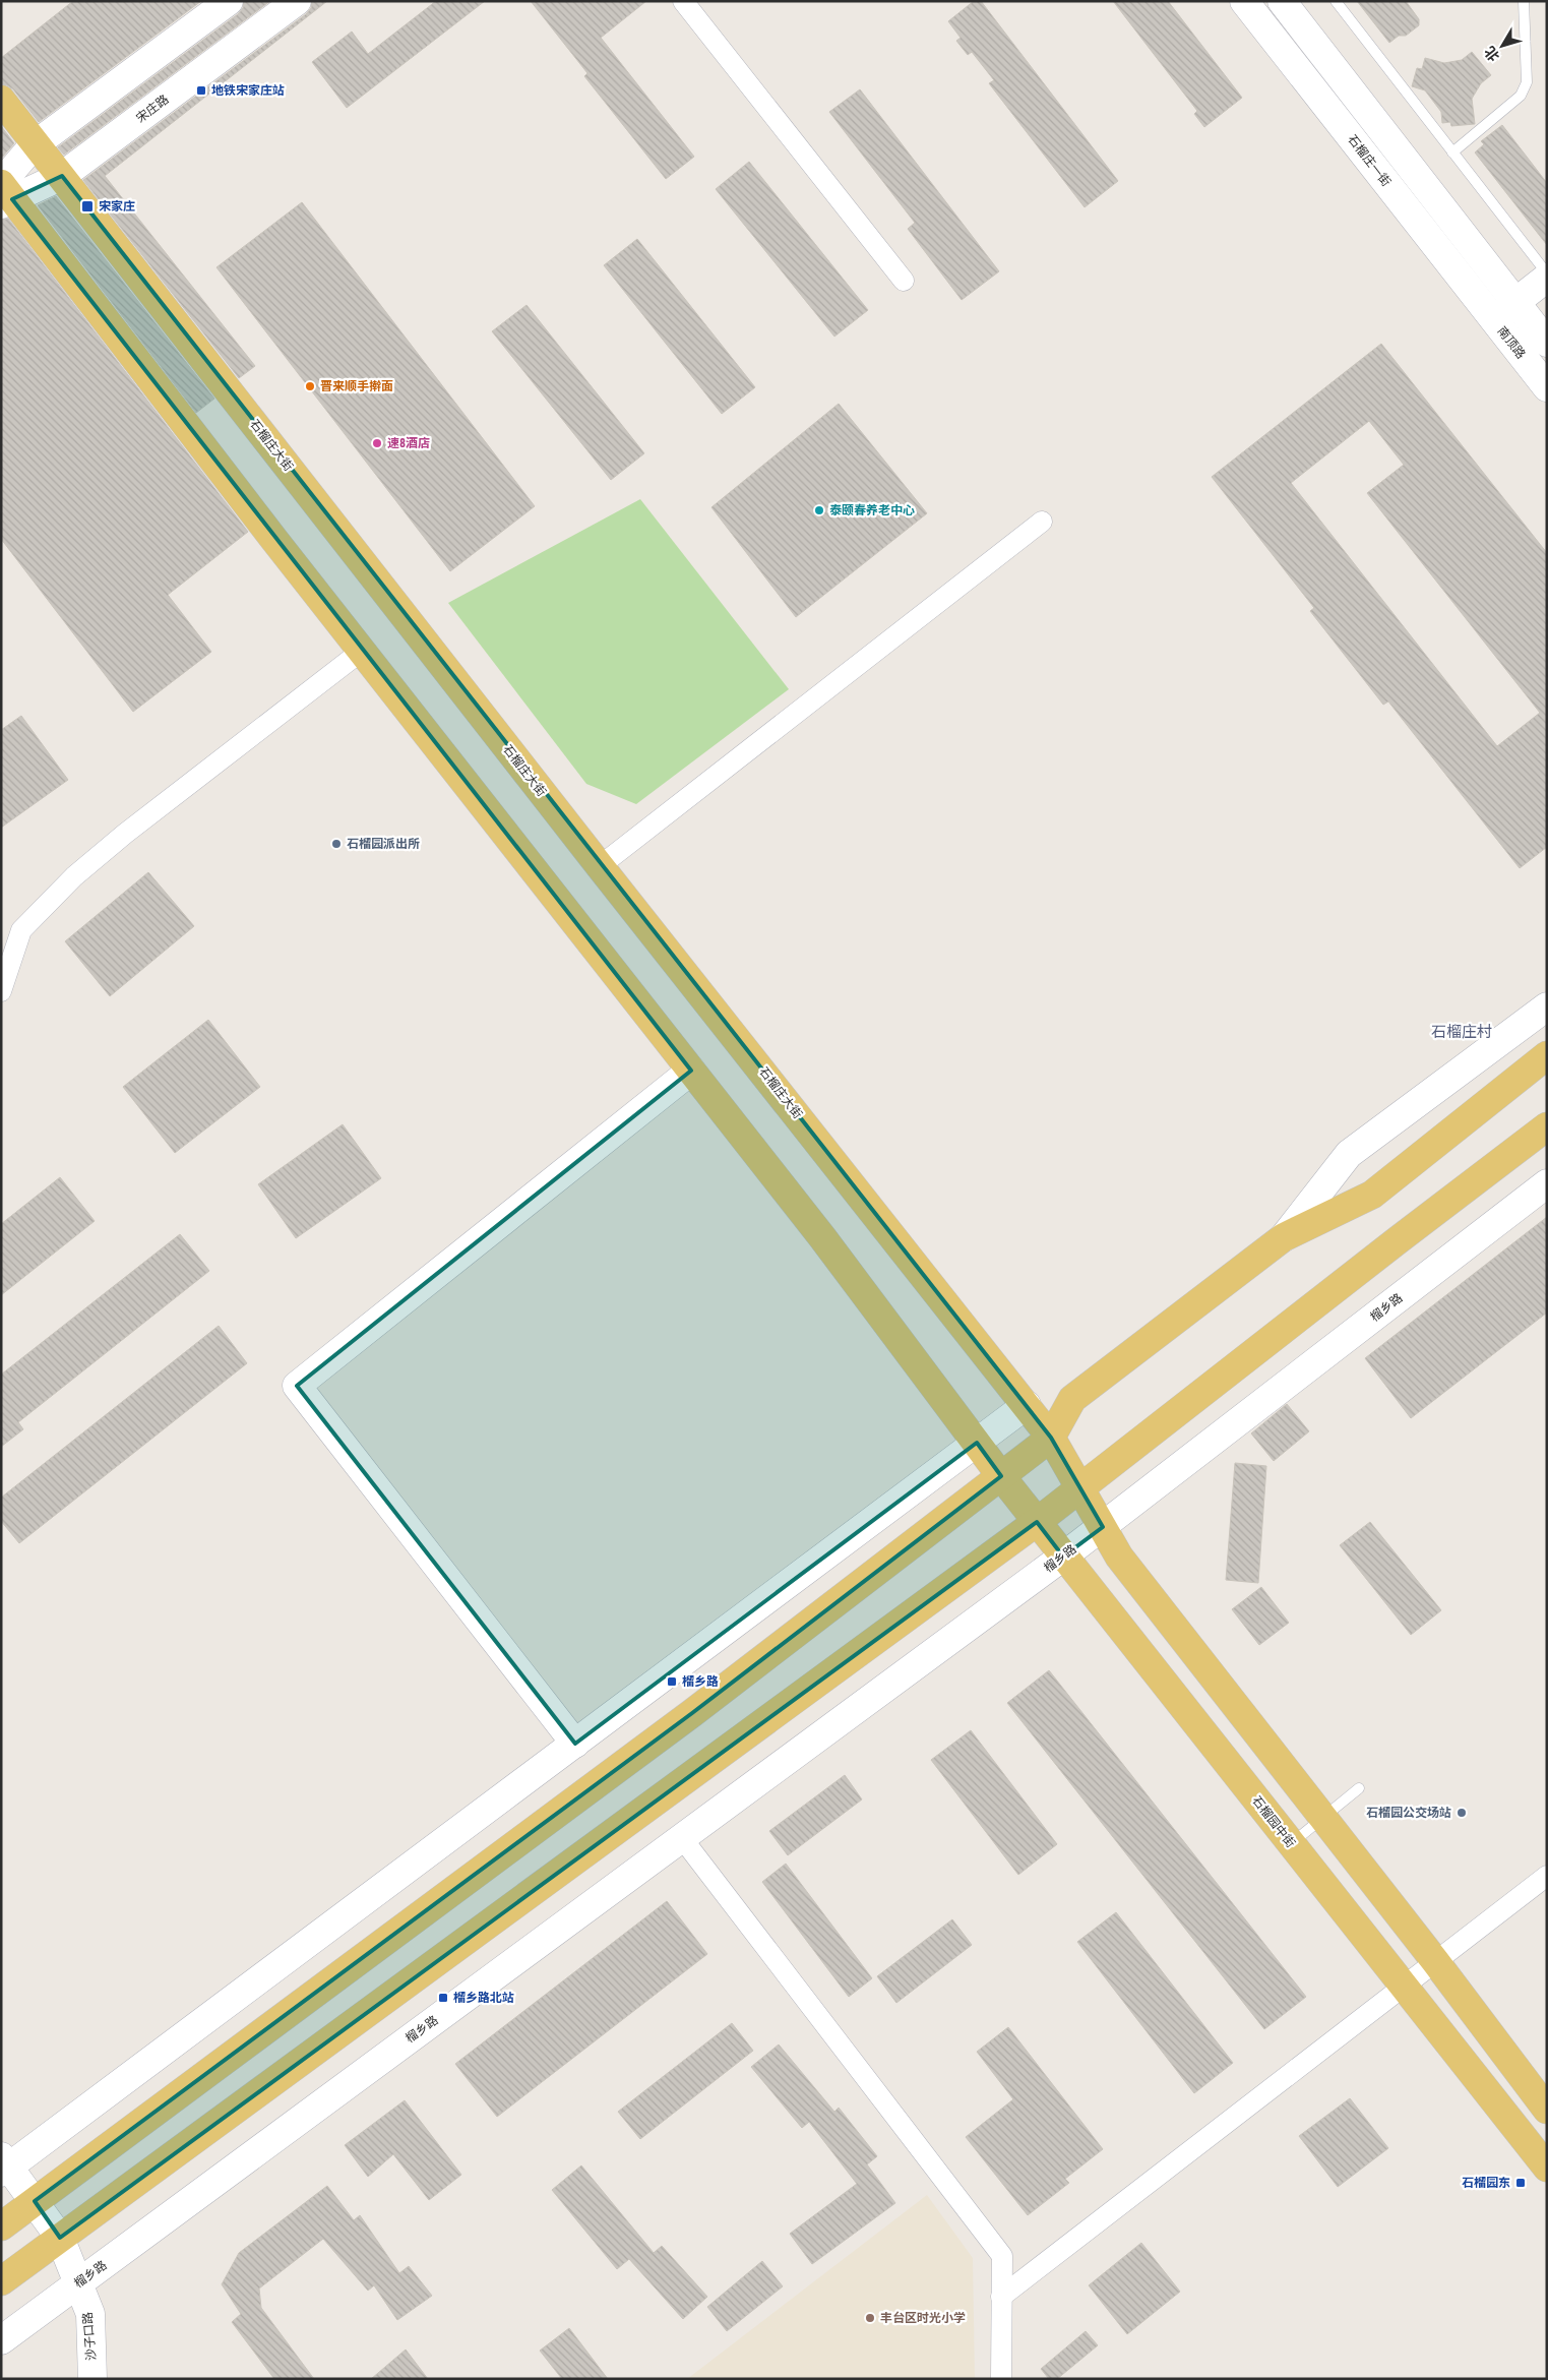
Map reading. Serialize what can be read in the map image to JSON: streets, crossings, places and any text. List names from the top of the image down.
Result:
{
  "streets": {
    "main road": ["石榴庄大街", "石榴园中街"],
    "street": [
      "宋庄路",
      "石榴庄一街",
      "南顶路",
      "榴乡路",
      "沙子口路"
    ]
  },
  "crossings": [
    ["宋庄路", "石榴庄大街"],
    ["石榴庄一街", "南顶路"],
    ["榴乡路", "石榴园中街"],
    ["榴乡路", "沙子口路"]
  ],
  "districts": ["石榴庄村"],
  "places": {
    "transit": [
      "地铁宋家庄站",
      "宋家庄",
      "榴乡路",
      "榴乡路北站",
      "石榴园东"
    ],
    "other": [
      "晋来顺手擀面",
      "速8酒店",
      "泰颐春养老中心",
      "石榴园派出所",
      "石榴园公交场站",
      "丰台区时光小学"
    ]
  },
  "north": "bottom left"
}
